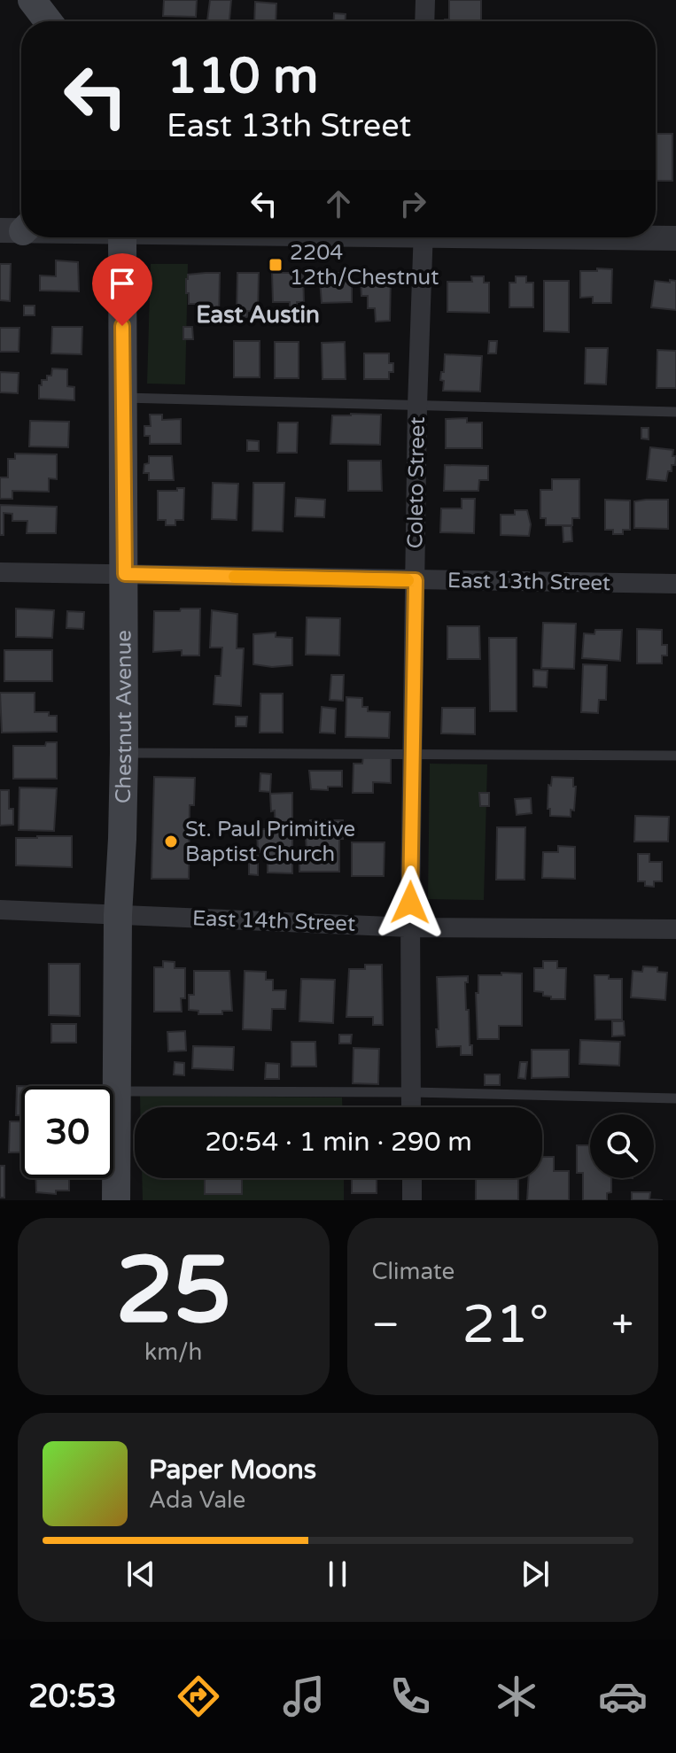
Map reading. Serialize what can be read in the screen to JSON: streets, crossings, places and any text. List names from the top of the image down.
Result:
{
  "streets": {
    "main road": ["Chestnut Avenue"],
    "street": ["Coleto Street", "East 13th Street", "East 14th Street"]
  },
  "crossings": [
    ["Coleto Street", "East 13th Street"],
    ["Coleto Street", "East 14th Street"],
    ["East 13th Street", "Chestnut Avenue"],
    ["Chestnut Avenue", "East 14th Street"]
  ],
  "districts": ["East Austin"],
  "places": {
    "transit": ["2204 12th/Chestnut"],
    "other": ["St. Paul Primitive Baptist Church"]
  },
  "page": {
    "turn": ["110 m", "East 13th Street"],
    "limit": "30",
    "trip": "20:54 · 1 min · 290 m",
    "tile": [
      ["25", "km/h"],
      "Climate"
    ],
    "heat": ["−", "21°", "+"],
    "song": ["Paper Moons", "Ada Vale"],
    "tabs": "20:53"
  }
}
